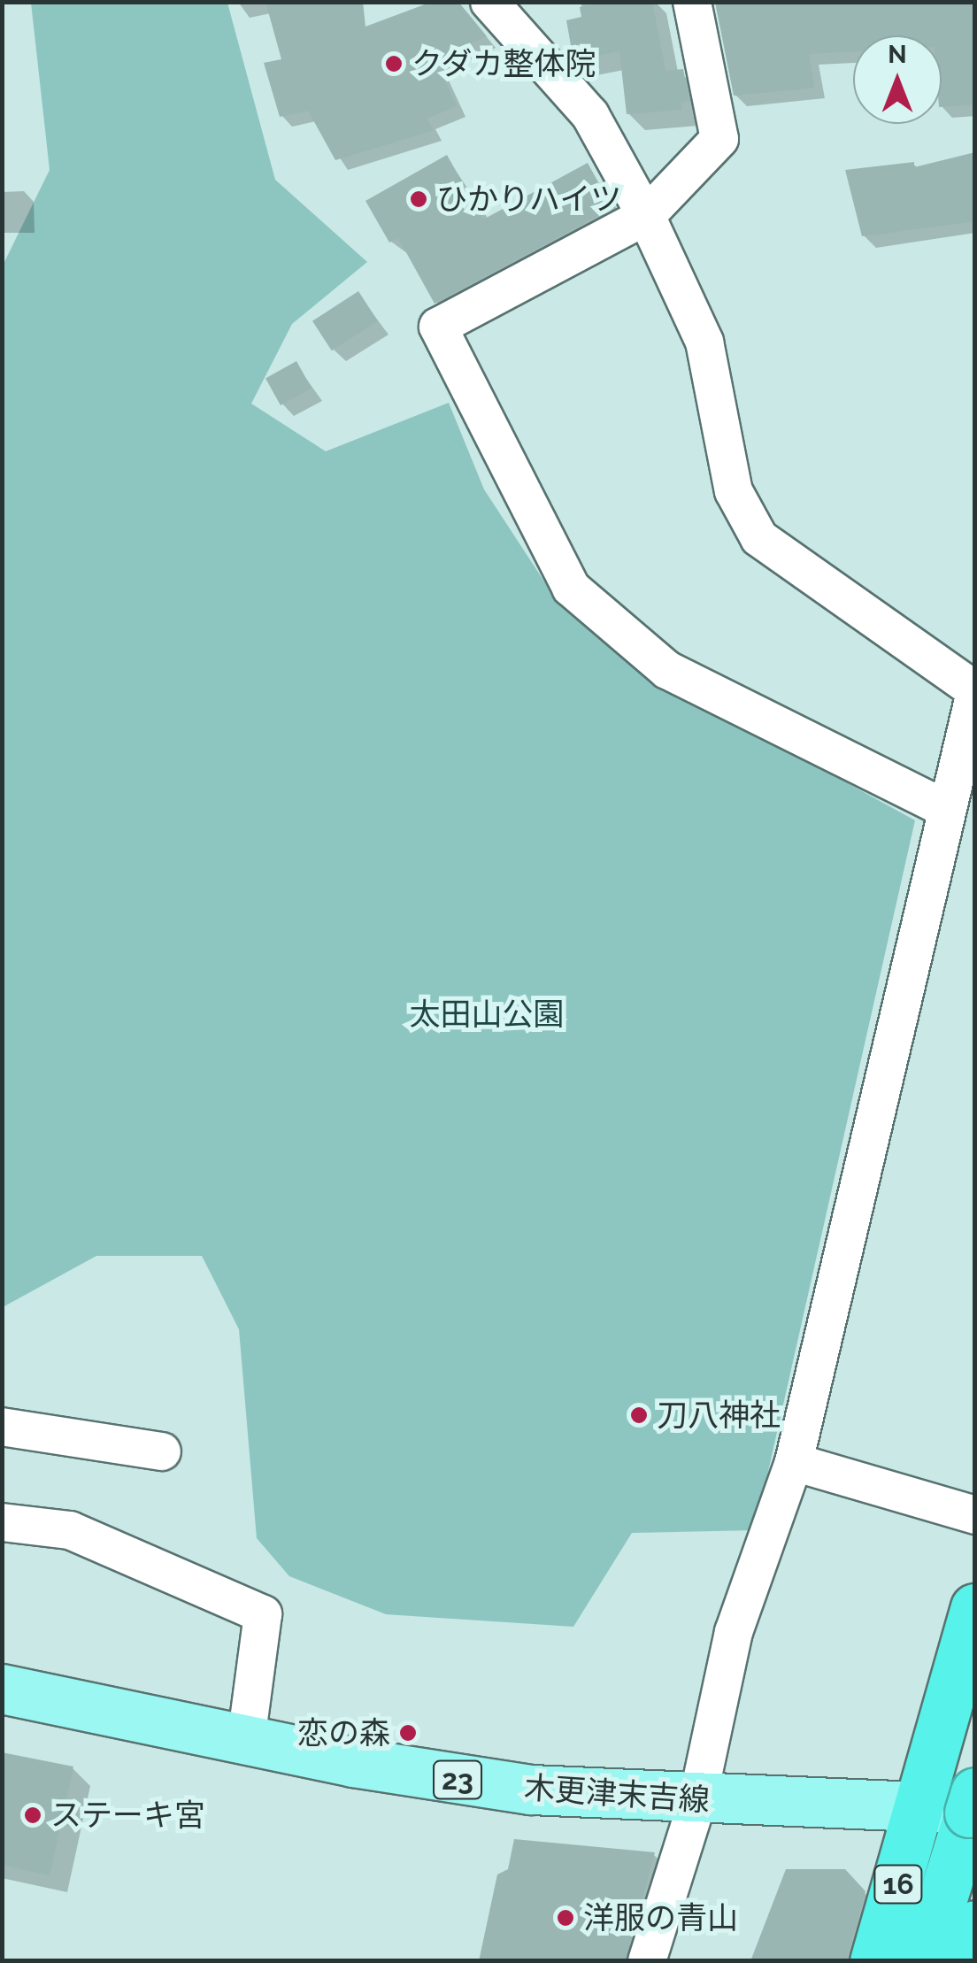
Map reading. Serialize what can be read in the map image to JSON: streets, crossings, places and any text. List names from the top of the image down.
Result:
{
  "streets": {
    "highway": ["16"],
    "main road": ["23", "木更津末吉線"]
  },
  "crossings": [
    ["木更津末吉線", "16"]
  ],
  "parks": ["太田山公園"],
  "places": [
    "クダカ整体院",
    "ひかりハイツ",
    "刀八神社",
    "恋の森",
    "ステーキ宮",
    "洋服の青山"
  ],
  "north": "top"
}
